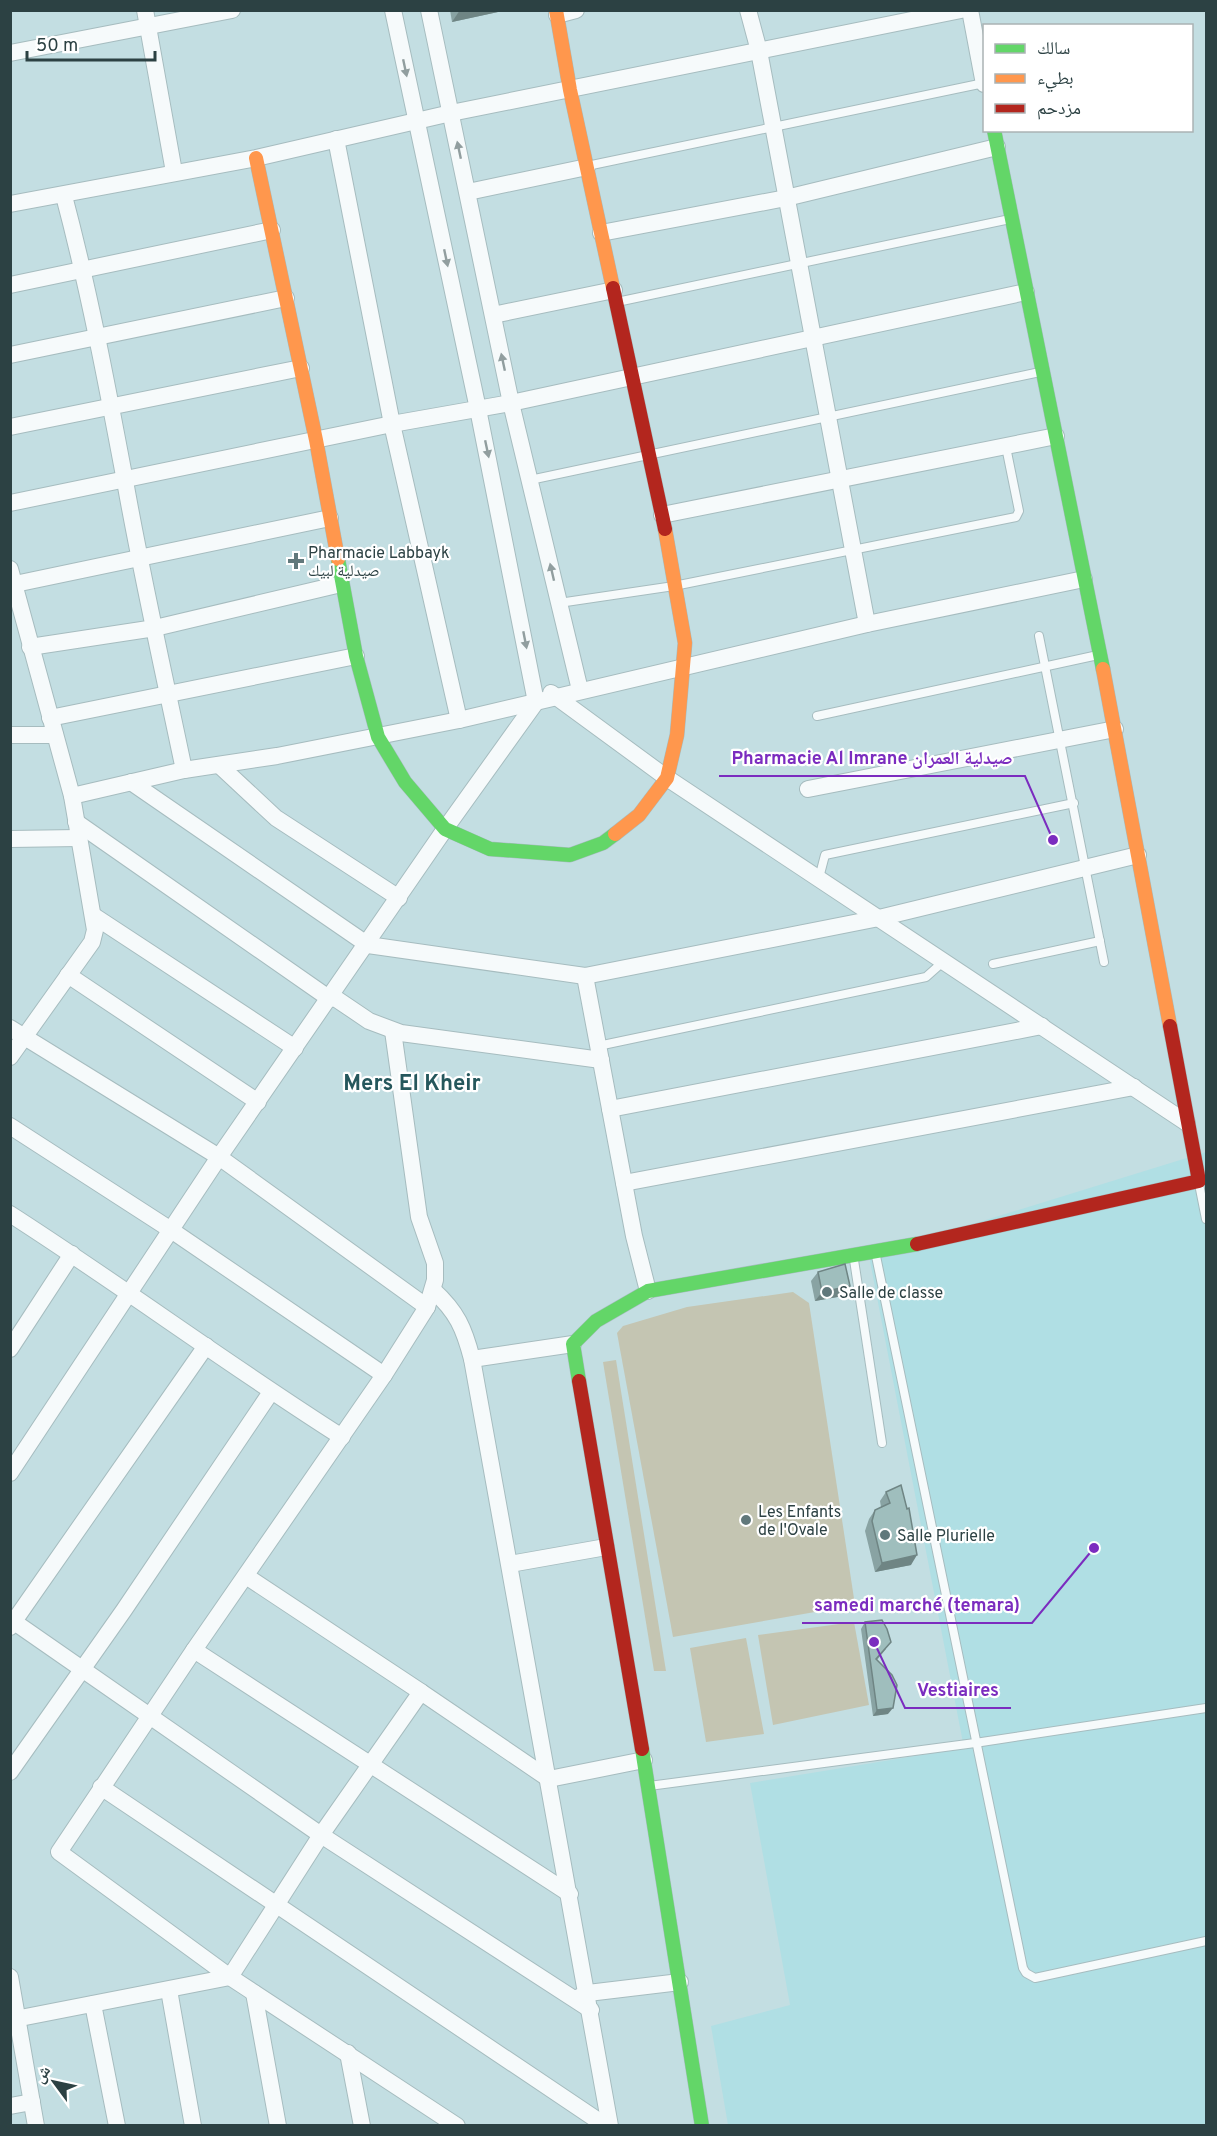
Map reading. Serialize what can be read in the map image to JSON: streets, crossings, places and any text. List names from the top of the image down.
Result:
{
  "districts": ["Mers El Kheir"],
  "places": {
    "health": ["Pharmacie Labbayk صيدلية لبيك"],
    "other": [
      "Pharmacie Al Imrane صيدلية العمران",
      "Salle de classe",
      "Les Enfants de l'Ovale",
      "Salle Plurielle",
      "samedi marché (temara)",
      "Vestiaires"
    ]
  },
  "legend": ["سالك", "بطيء", "مزدحم"],
  "scale_bar": "50 m",
  "north": "top left"
}
